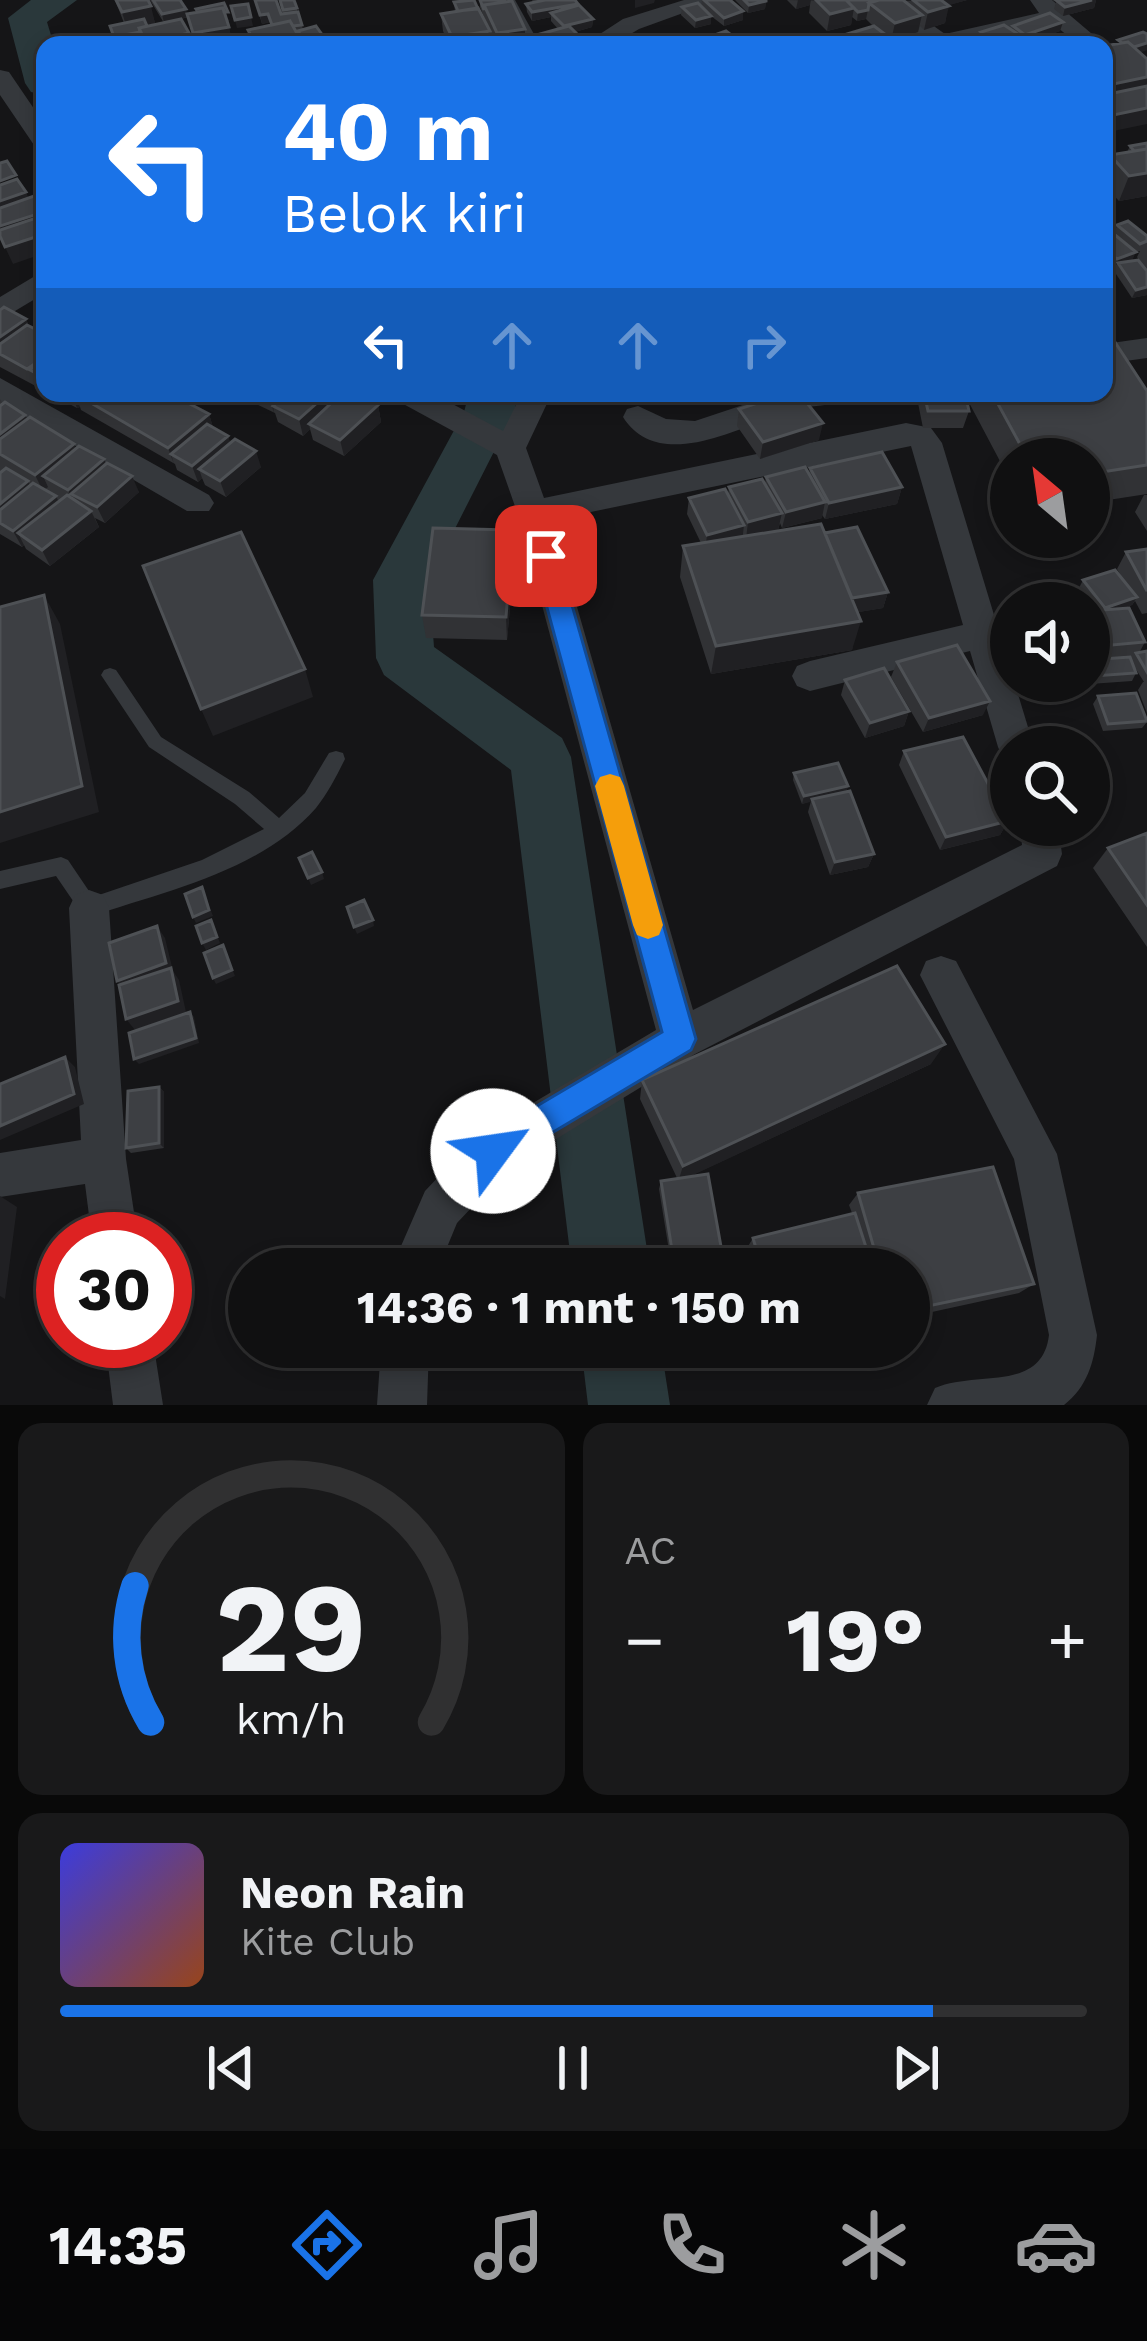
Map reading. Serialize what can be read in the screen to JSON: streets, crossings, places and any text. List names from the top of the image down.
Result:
{
  "north": "top left",
  "page": {
    "turn": ["40 m", "Belok kiri"],
    "limit": "30",
    "trip": "14:36 · 1 mnt · 150 m",
    "tile": "AC",
    "heat": ["−", "19°", "+"],
    "song": ["Neon Rain", "Kite Club"],
    "tabs": "14:35",
    "gauge": ["29", "km/h"]
  }
}
